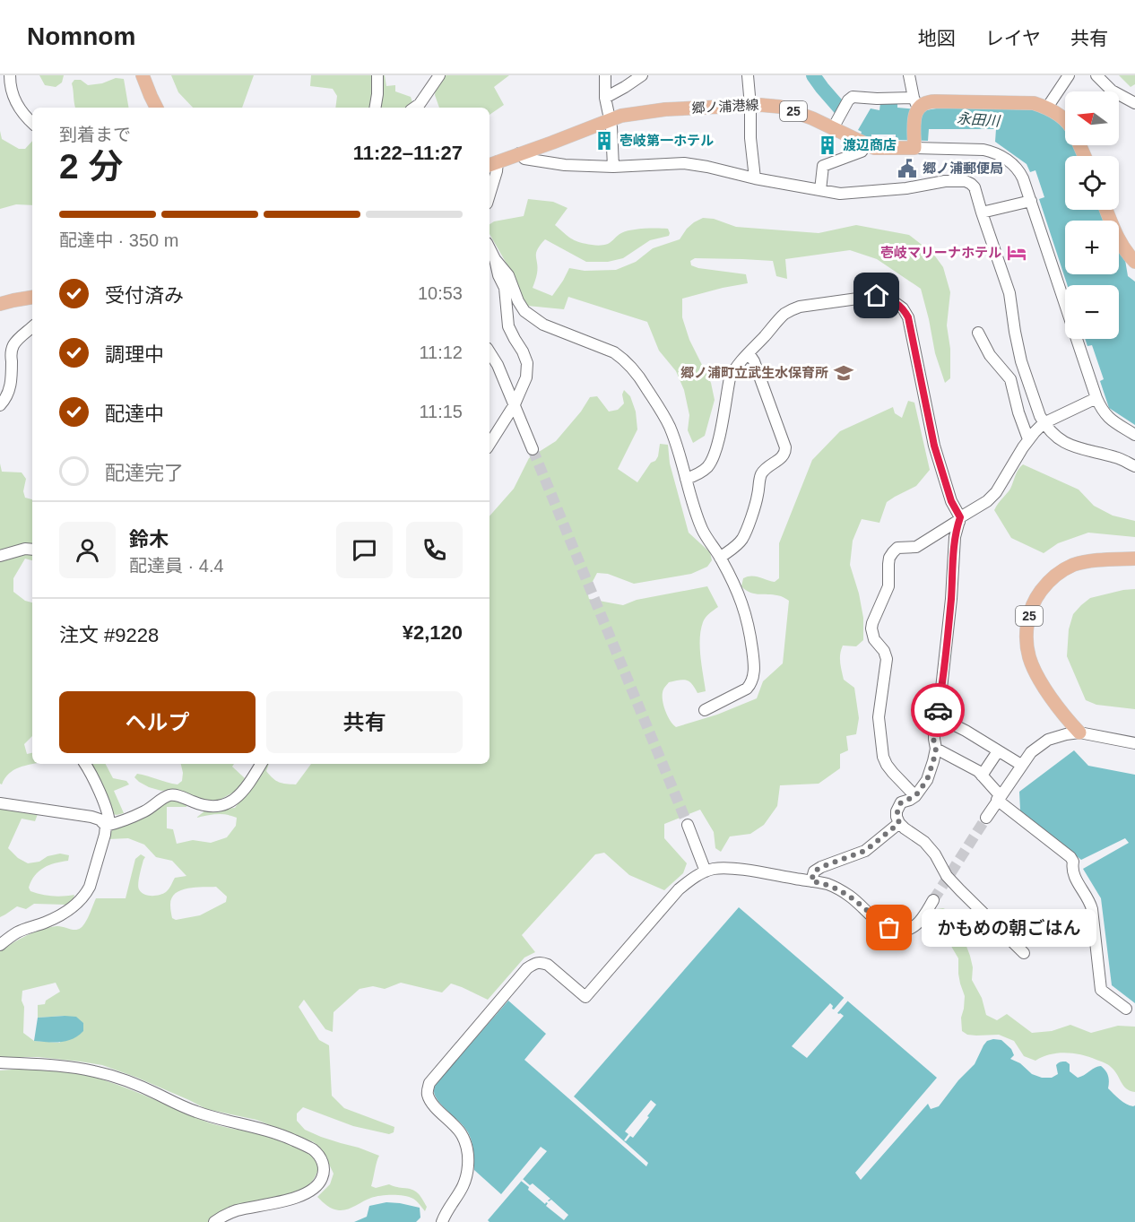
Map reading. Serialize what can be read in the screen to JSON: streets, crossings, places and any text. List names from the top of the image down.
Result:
{
  "streets": {
    "main road": ["郷ノ浦港線", "25"]
  },
  "water": ["永田川"],
  "places": {
    "building": ["壱岐第一ホテル", "渡辺商店"],
    "public building": ["郷ノ浦郵便局"],
    "hotel": ["壱岐マリーナホテル"],
    "school or university": ["郷ノ浦町立武生水保育所"],
    "other": ["かもめの朝ごはん"]
  },
  "north": "left",
  "page": {
    "header": "Nomnom",
    "nav": ["地図", "レイヤ", "共有"],
    "map_buttons": ["+", "−"],
    "heading": ["2 分", "到着まで", "11:22–11:27"],
    "panel": [
      "鈴木",
      "配達員 · 4.4",
      "注文 #9228",
      "¥2,120"
    ],
    "bar": "配達中 · 350 m",
    "list": [
      ["受付済み", "10:53"],
      ["調理中", "11:12"],
      ["配達中", "11:15"],
      "配達完了"
    ],
    "buttons": ["ヘルプ", "共有"],
    "bubble": "かもめの朝ごはん"
  }
}
